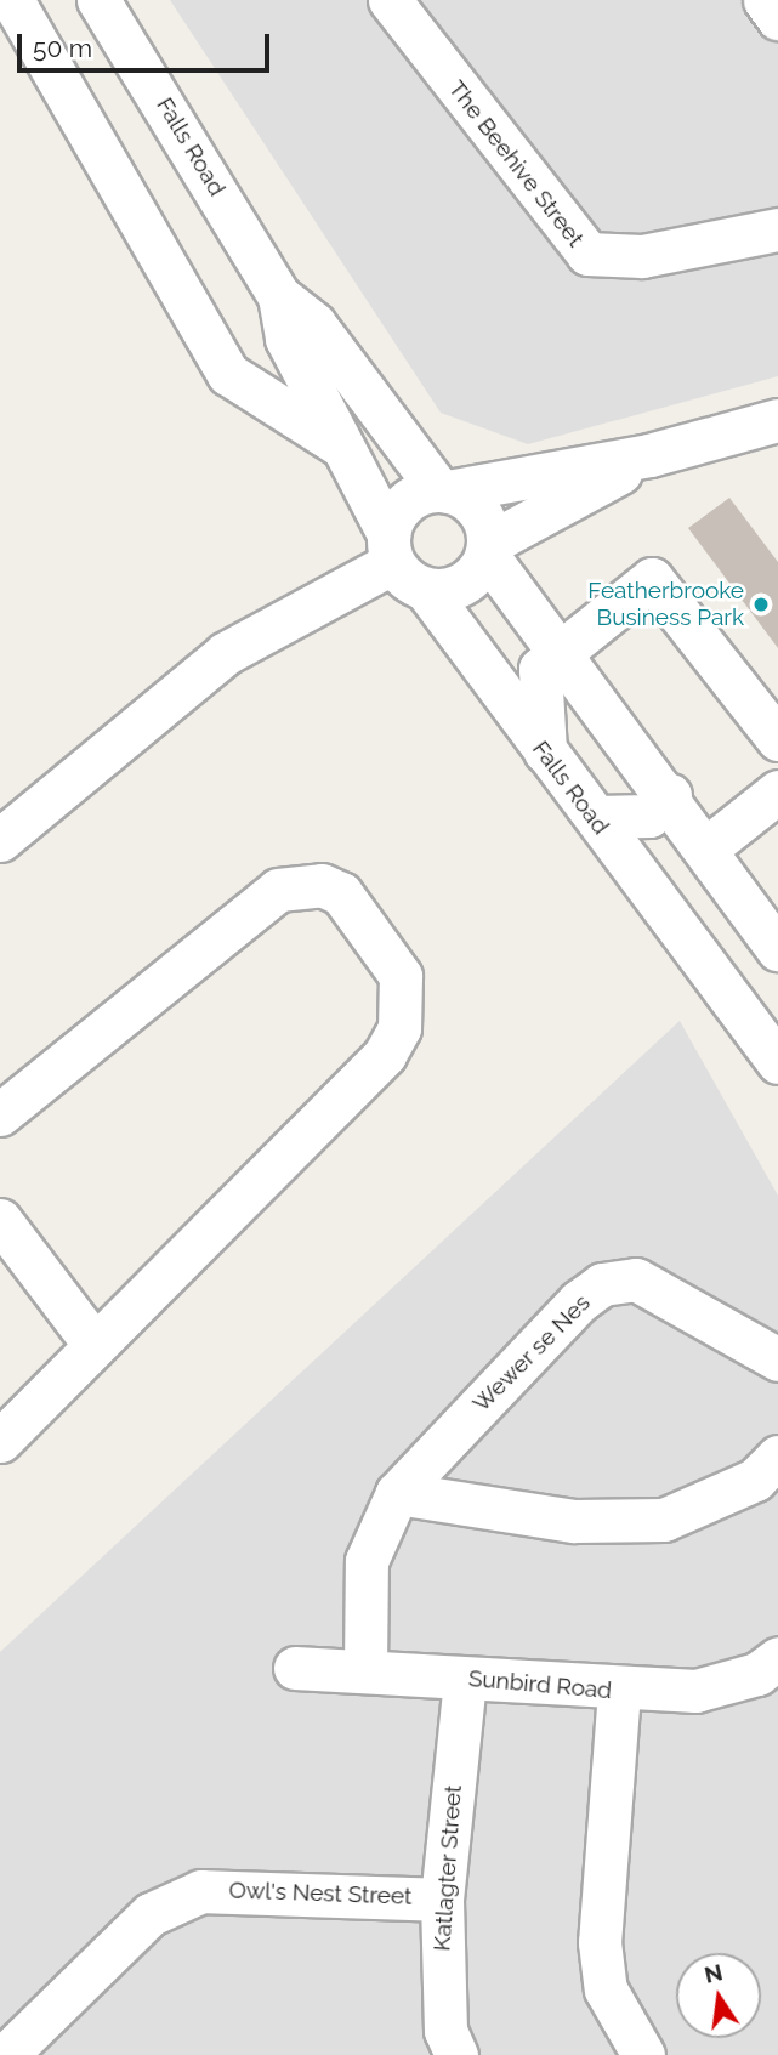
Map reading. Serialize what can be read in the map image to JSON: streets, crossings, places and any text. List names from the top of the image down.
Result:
{
  "streets": {
    "street": [
      "Falls Road",
      "The Beehive Street",
      "Wewer se Nes",
      "Sunbird Road",
      "Katlagter Street",
      "Owl's Nest Street"
    ]
  },
  "crossings": [
    ["Wewer se Nes", "Sunbird Road"],
    ["Sunbird Road", "Katlagter Street"],
    ["Katlagter Street", "Owl's Nest Street"]
  ],
  "places": ["Featherbrooke Business Park"],
  "scale_bar": "50 m",
  "north": "top"
}
